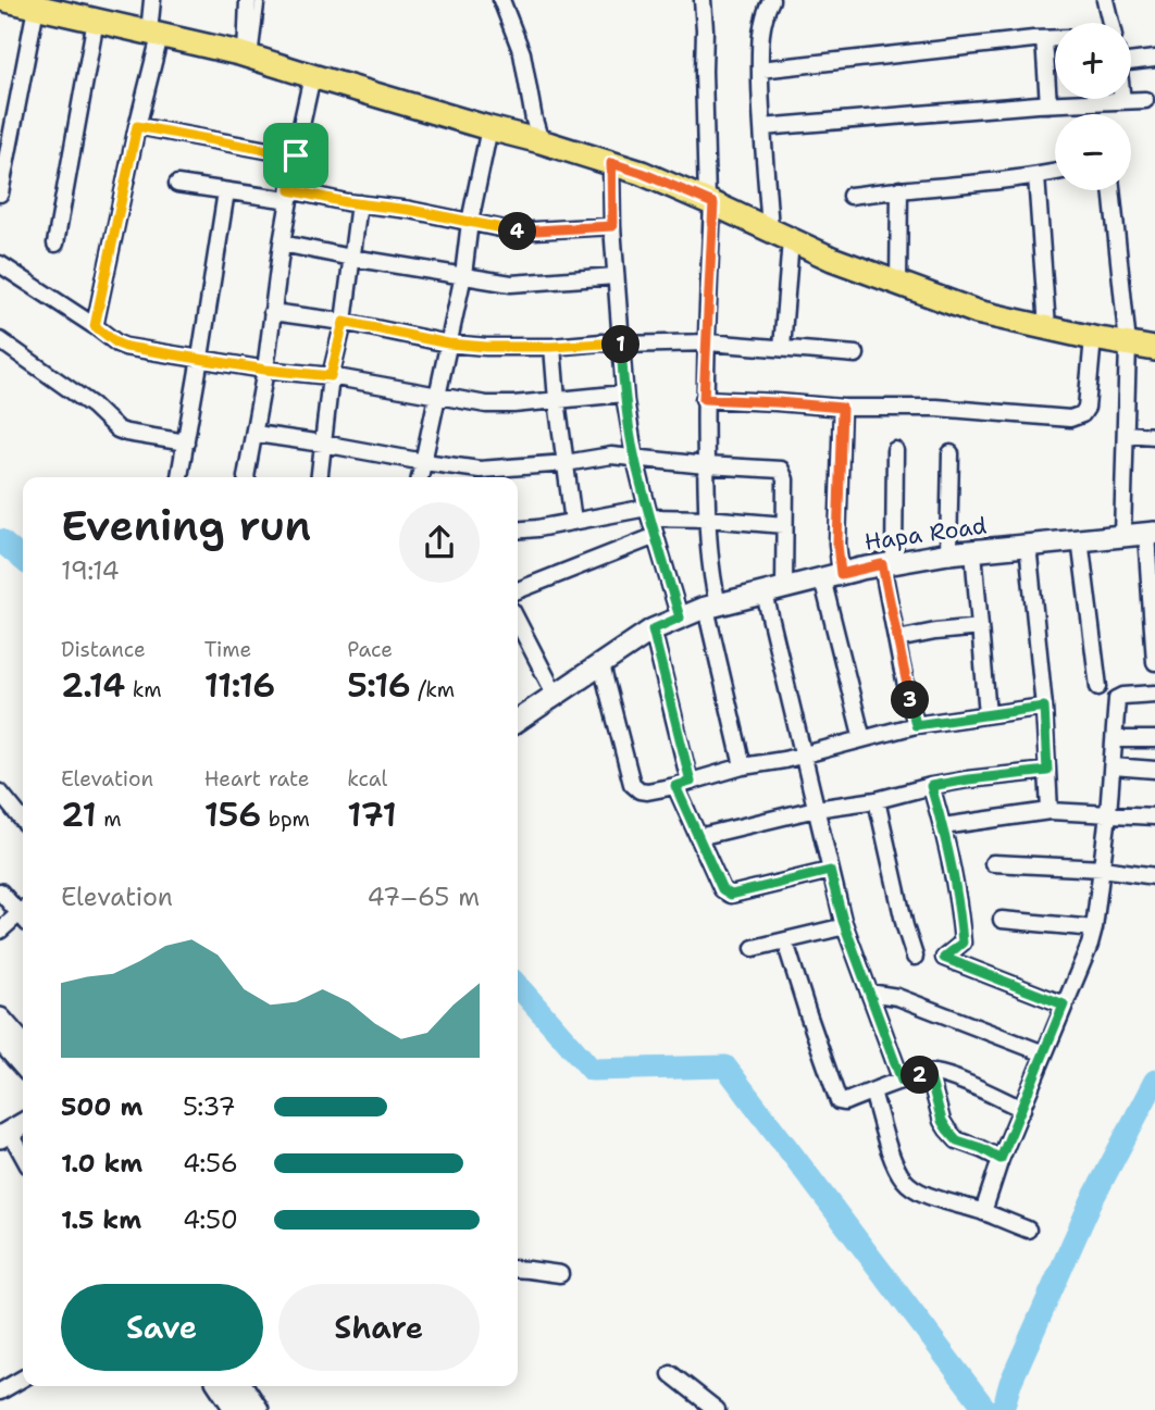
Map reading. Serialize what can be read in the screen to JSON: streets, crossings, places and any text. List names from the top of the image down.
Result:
{
  "streets": {
    "street": ["Hapa Road"]
  },
  "page": {
    "map_buttons": ["+", "−"],
    "pins": [
      "4",
      "1",
      "3",
      "2"
    ],
    "heading": ["Evening run", "19:14"],
    "stats": [
      ["Distance", "2.14 km"],
      ["Time", "11:16"],
      ["Pace", "5:16 /km"],
      ["Elevation", "21 m"],
      ["Heart rate", "156 bpm"],
      ["kcal", "171"]
    ],
    "chart": ["Elevation", "47–65 m"],
    "list": [
      {
        "name": "500 m",
        "note": "5:37"
      },
      {
        "name": "1.0 km",
        "note": "4:56"
      },
      {
        "name": "1.5 km",
        "note": "4:50"
      }
    ],
    "buttons": ["Save", "Share"]
  }
}
